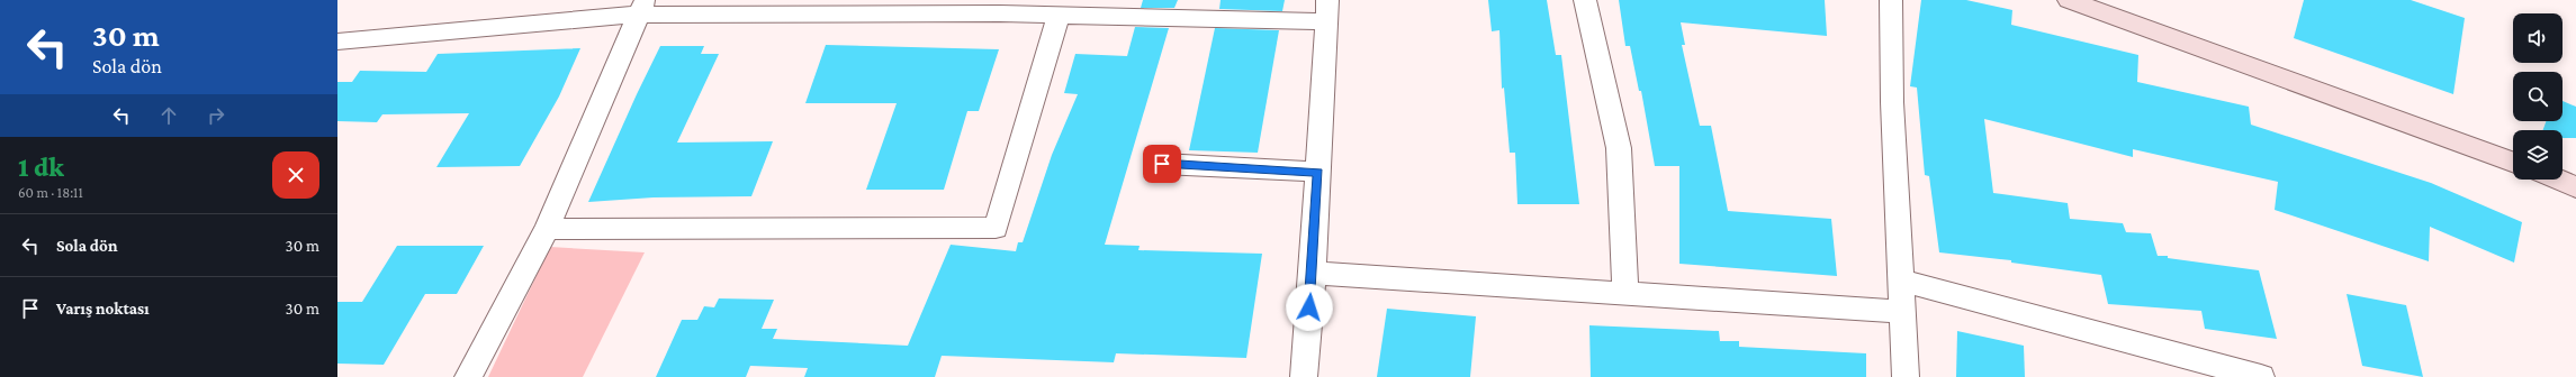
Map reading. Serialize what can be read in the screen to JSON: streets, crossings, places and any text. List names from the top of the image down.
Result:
{
  "page": {
    "turn": ["30 m", "Sola dön"],
    "heading": ["1 dk", "60 m · 18:11"],
    "list": [
      {
        "name": "Sola dön",
        "value": "30 m"
      },
      {
        "name": "Varış noktası",
        "value": "30 m"
      }
    ]
  }
}
